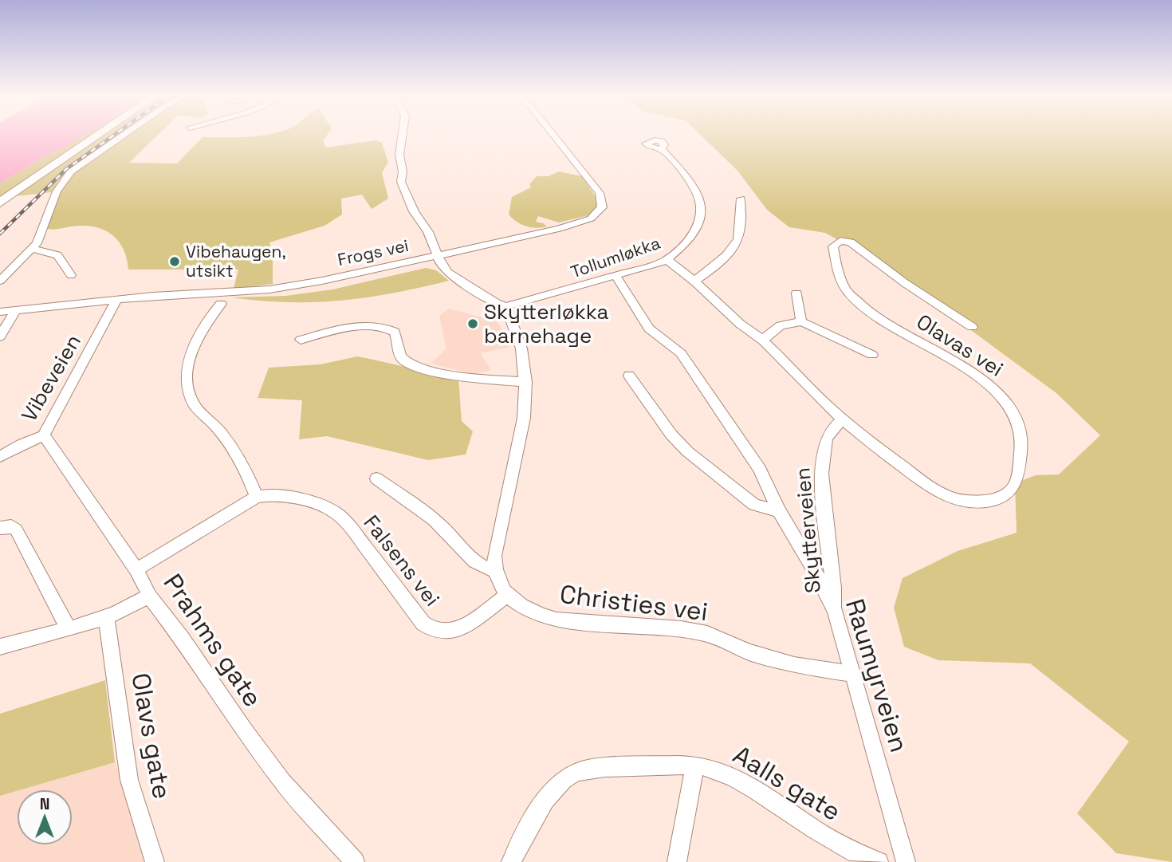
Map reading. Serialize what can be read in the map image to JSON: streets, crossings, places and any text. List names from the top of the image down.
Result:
{
  "streets": {
    "street": [
      "Frogs vei",
      "Tollumløkka",
      "Olavas vei",
      "Vibeveien",
      "Skytterveien",
      "Falsens vei",
      "Christies vei",
      "Prahms gate",
      "Raumyrveien",
      "Olavs gate",
      "Aalls gate"
    ]
  },
  "crossings": [
    ["Frogs vei", "Vibeveien"],
    ["Tollumløkka", "Olavas vei"],
    ["Tollumløkka", "Raumyrveien"],
    ["Olavas vei", "Skytterveien"],
    ["Vibeveien", "Prahms gate"],
    ["Skytterveien", "Raumyrveien"],
    ["Falsens vei", "Christies vei"],
    ["Christies vei", "Raumyrveien"]
  ],
  "places": ["Vibehaugen, utsikt", "Skytterløkka barnehage"],
  "north": "top"
}
